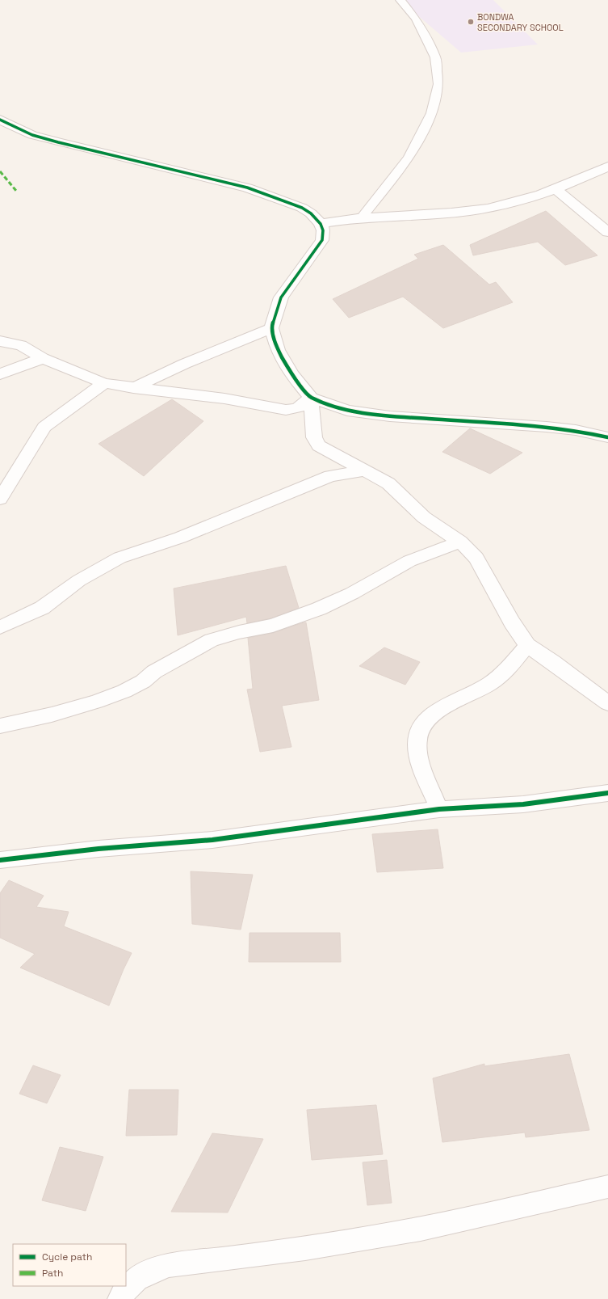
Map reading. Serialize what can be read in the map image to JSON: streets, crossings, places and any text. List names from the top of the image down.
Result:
{
  "places": ["BONDWA SECONDARY SCHOOL"],
  "legend": ["Cycle path", "Path"]
}
